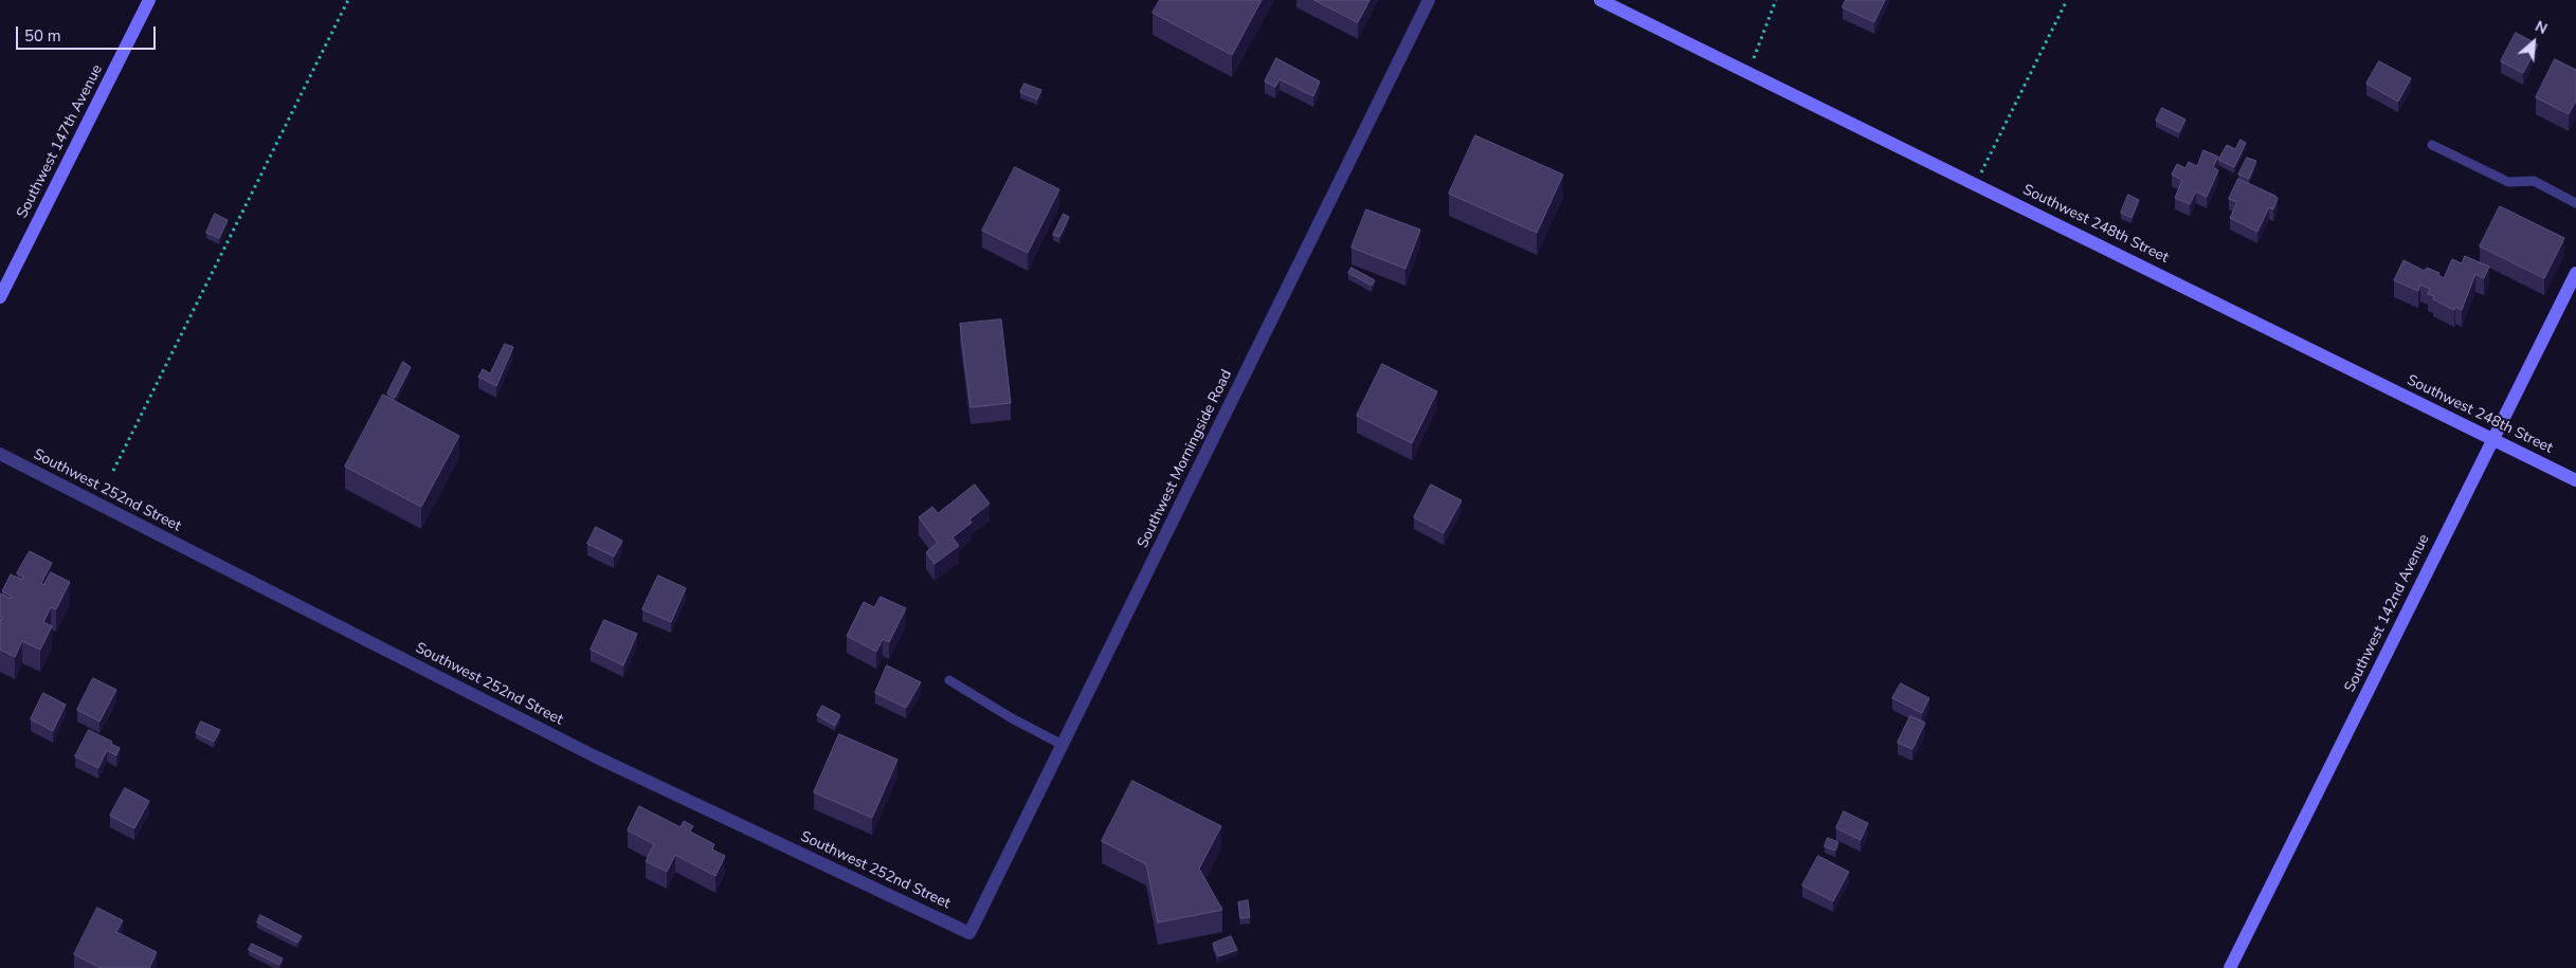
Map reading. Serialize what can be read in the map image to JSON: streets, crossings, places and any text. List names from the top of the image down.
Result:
{
  "streets": {
    "street": [
      "Southwest 147th Avenue",
      "Southwest 248th Street",
      "Southwest Morningside Road",
      "Southwest 252nd Street",
      "Southwest 142nd Avenue"
    ]
  },
  "crossings": [
    ["Southwest 248th Street", "Southwest 142nd Avenue"],
    ["Southwest Morningside Road", "Southwest 252nd Street"]
  ],
  "scale_bar": "50 m",
  "north": "top right"
}
